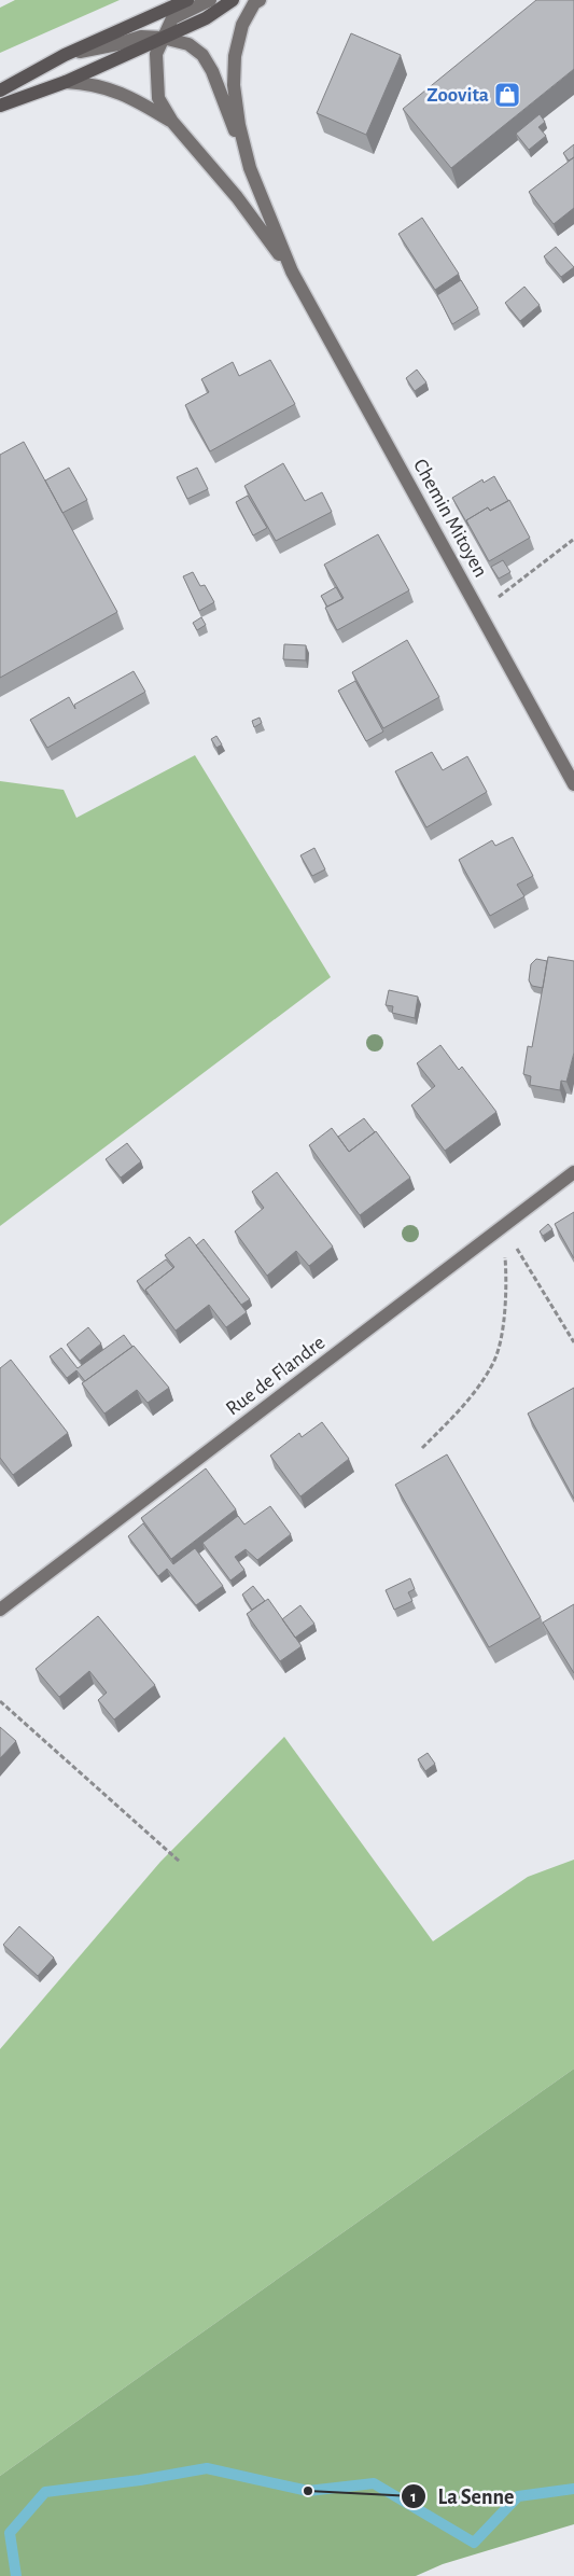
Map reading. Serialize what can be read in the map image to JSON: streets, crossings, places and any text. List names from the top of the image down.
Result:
{
  "streets": {
    "street": ["Chemin Mitoyen", "Rue de Flandre"]
  },
  "places": {
    "shop": ["Zoovita"],
    "other": ["La Senne"]
  }
}
